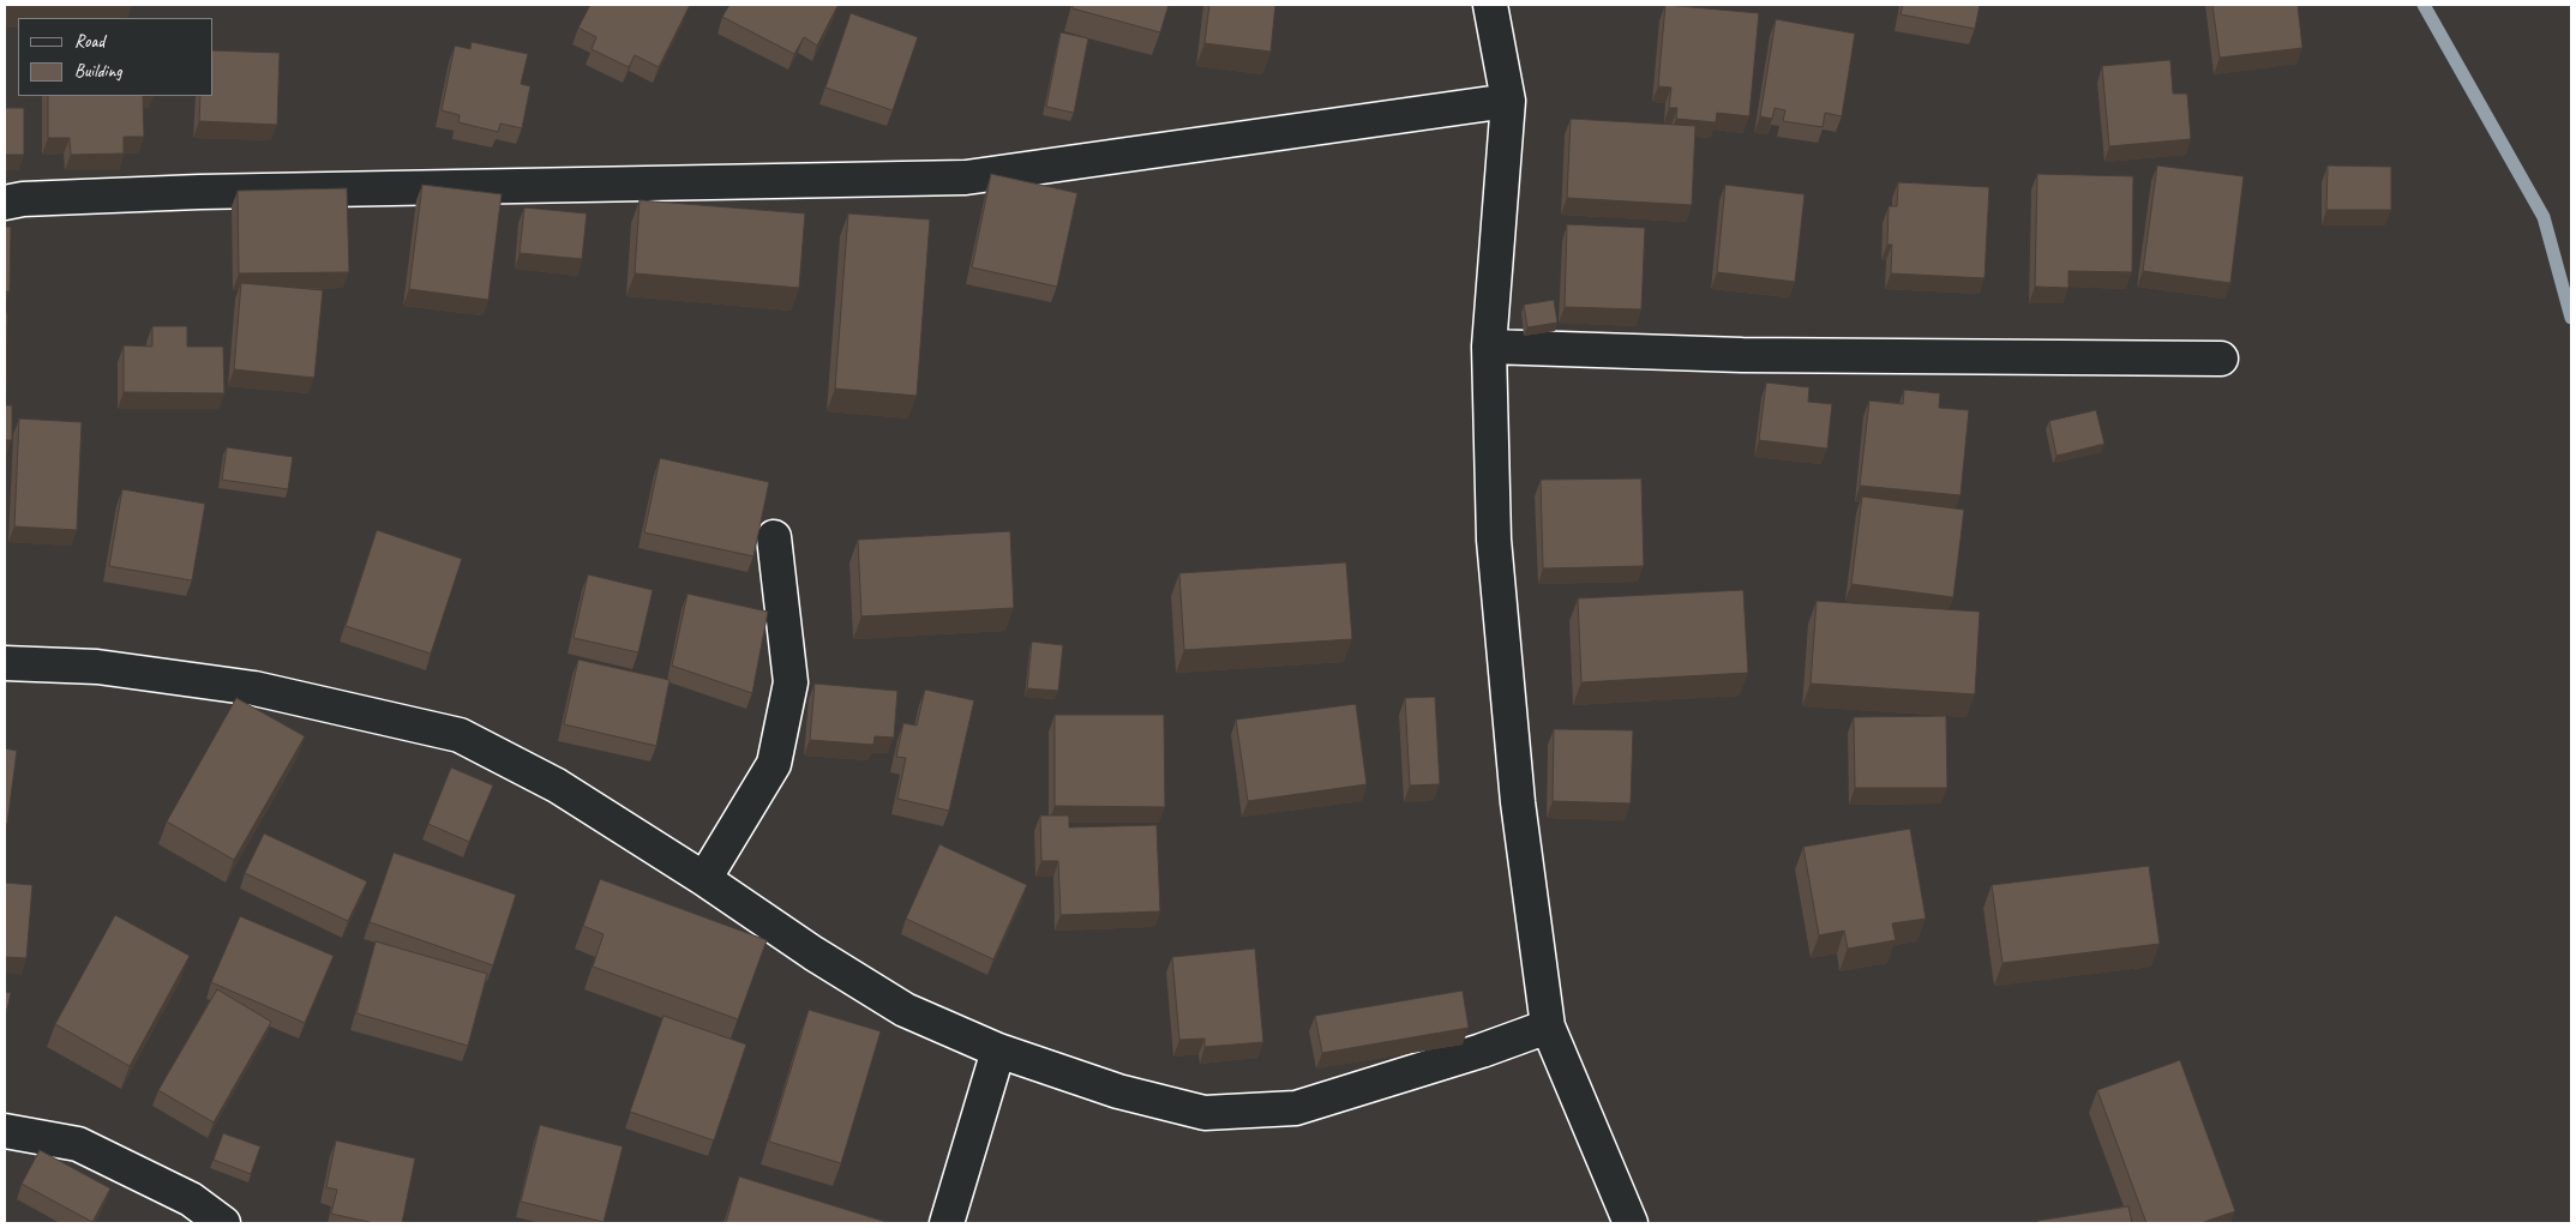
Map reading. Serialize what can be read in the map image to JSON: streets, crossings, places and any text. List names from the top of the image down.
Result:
{
  "legend": ["Road", "Building"]
}
